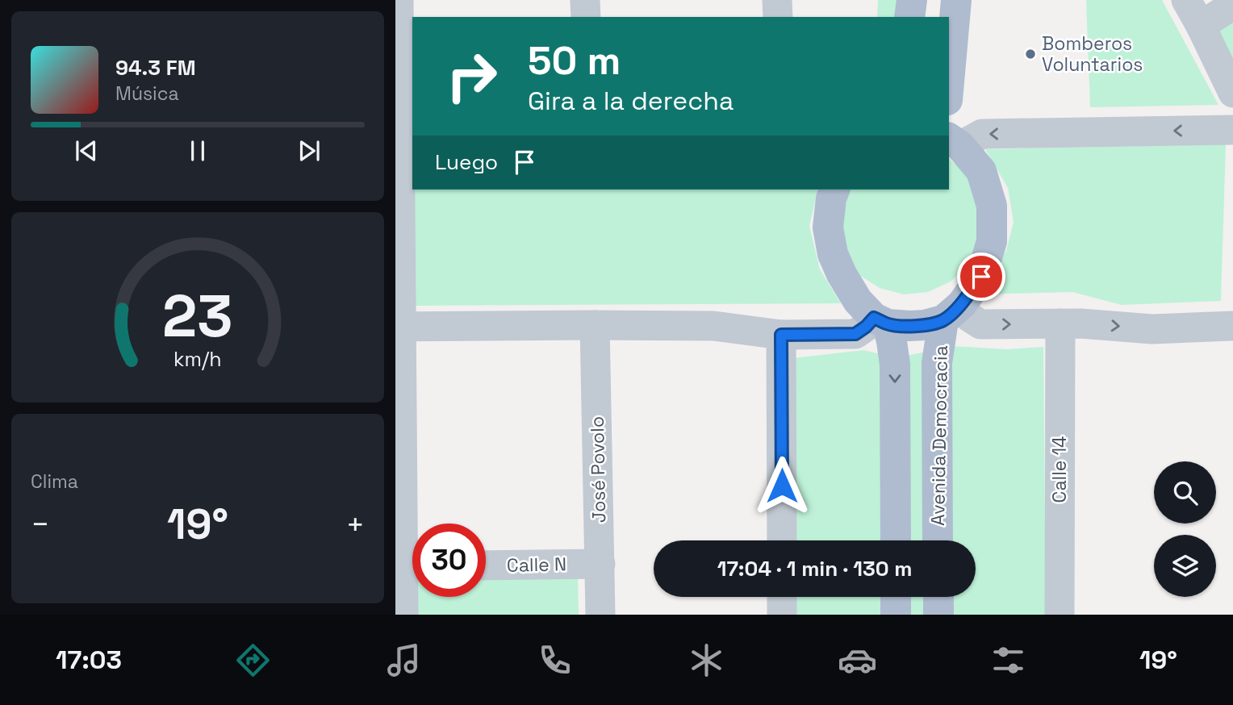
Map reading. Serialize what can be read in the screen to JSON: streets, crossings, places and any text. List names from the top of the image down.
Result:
{
  "streets": {
    "main road": ["Avenida Democracia"],
    "street": ["José Povolo", "Calle 14", "Calle N"]
  },
  "crossings": [
    ["José Povolo", "Calle N"]
  ],
  "places": ["Bomberos Voluntarios"],
  "page": {
    "turn": ["50 m", "Gira a la derecha"],
    "song": ["94.3 FM", "Música"],
    "then": "Luego",
    "tile": "Clima",
    "heat": ["−", "19°", "+"],
    "limit": "30",
    "trip": "17:04 · 1 min · 130 m",
    "tabs": ["17:03", "19°"],
    "gauge": ["23", "km/h"]
  }
}
